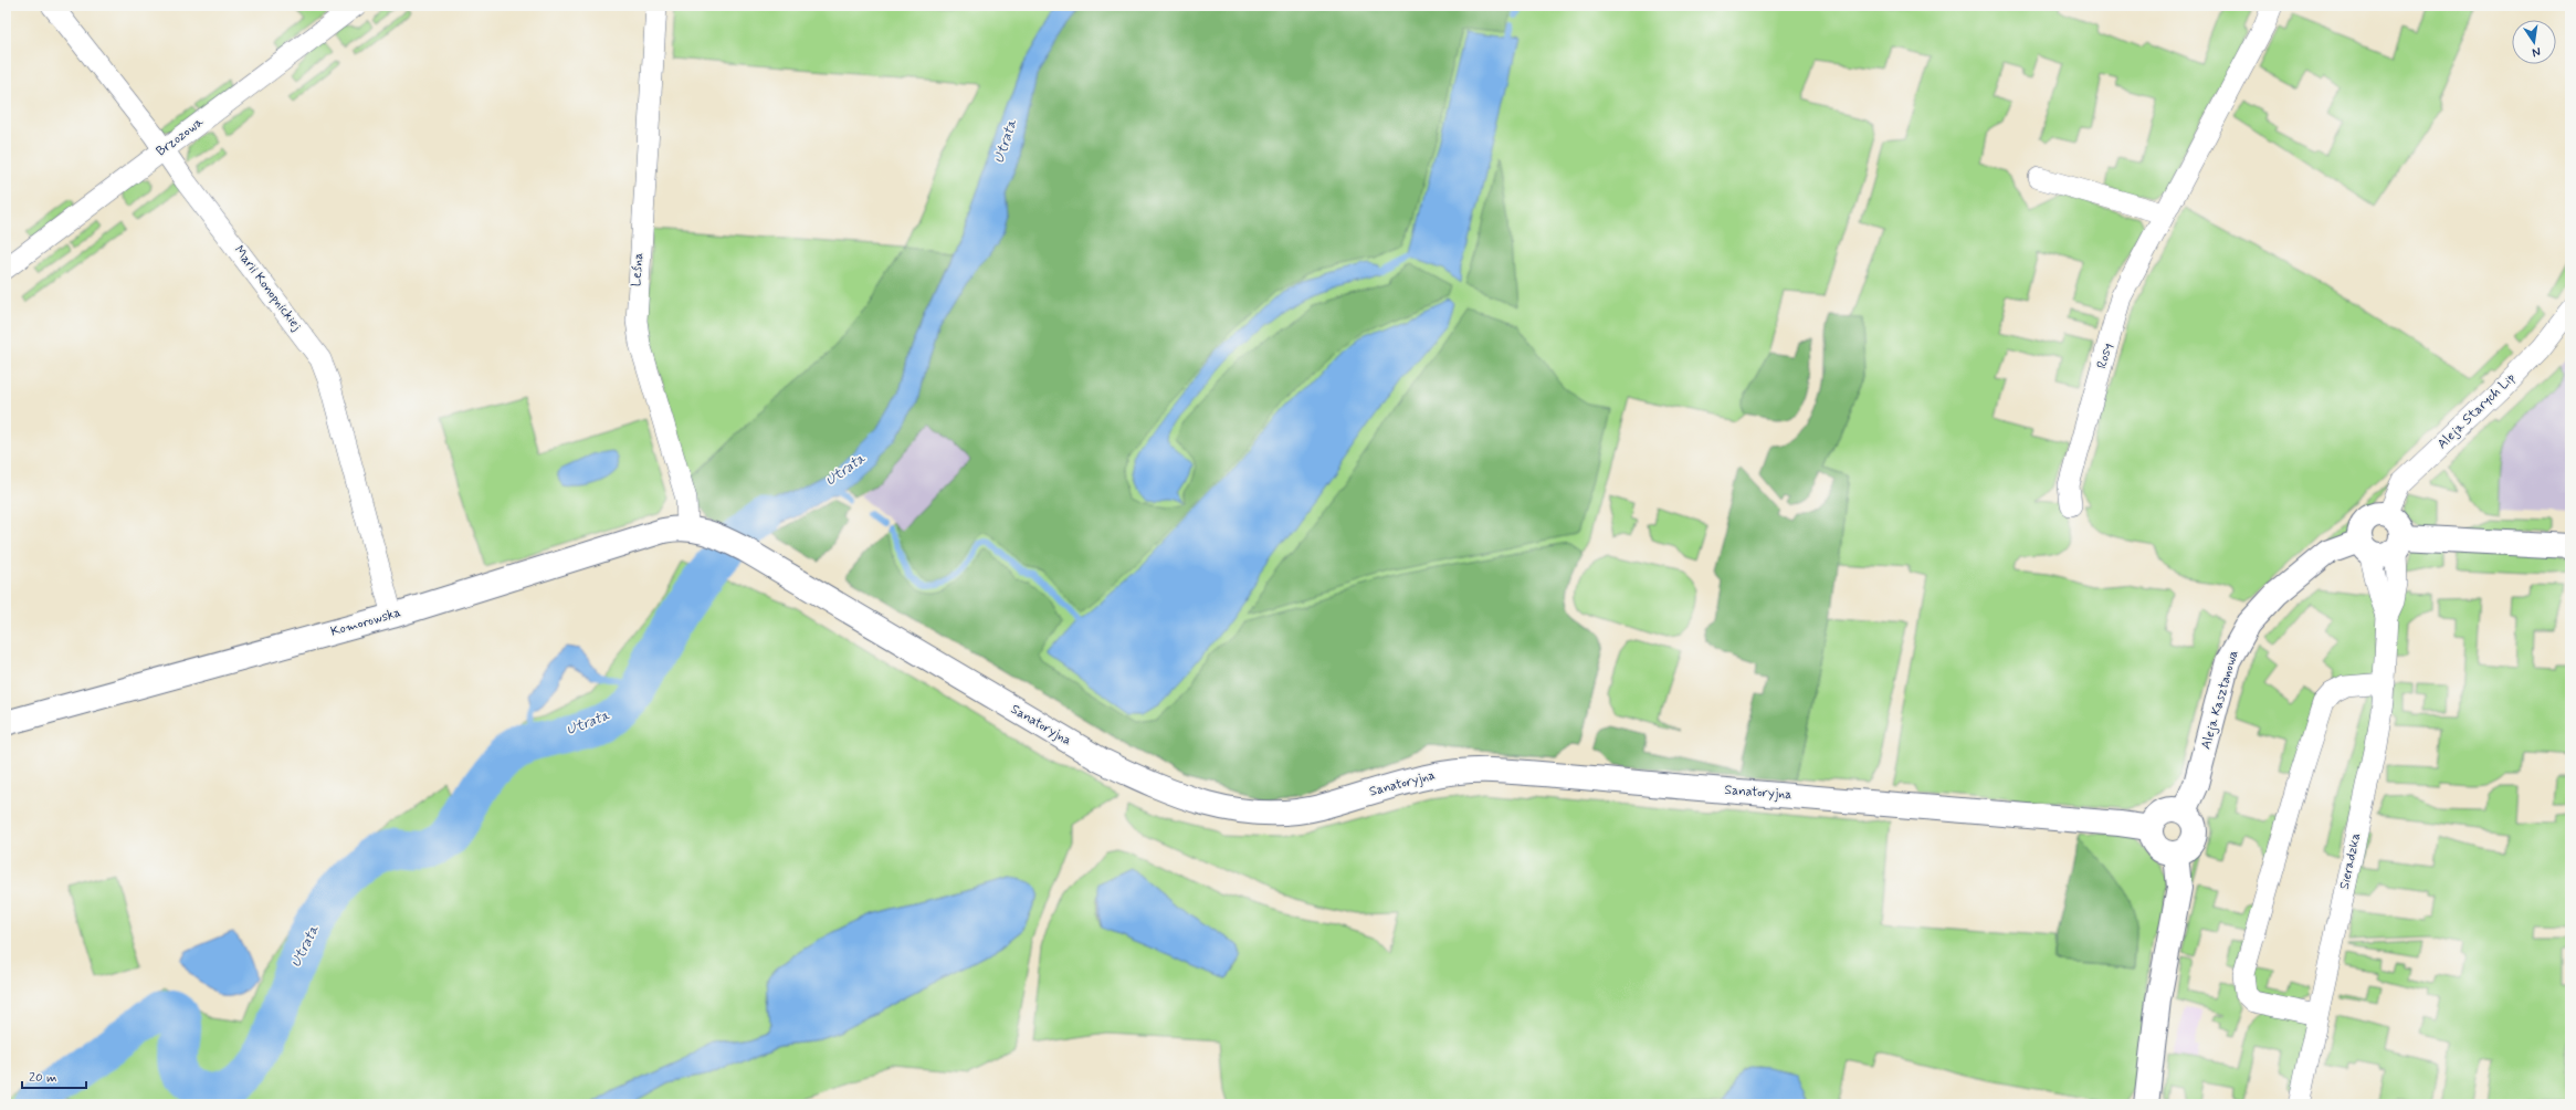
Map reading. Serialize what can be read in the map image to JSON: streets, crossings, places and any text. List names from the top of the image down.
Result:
{
  "streets": {
    "street": [
      "Brzozowa",
      "Leśna",
      "Marii Konopnickiej",
      "Rosy",
      "Aleja Starych Lip",
      "Komorowska",
      "Aleja Kasztanowa",
      "Sanatoryjna",
      "Sieradzka"
    ]
  },
  "crossings": [
    ["Brzozowa", "Marii Konopnickiej"],
    ["Leśna", "Komorowska"],
    ["Marii Konopnickiej", "Komorowska"],
    ["Aleja Starych Lip", "Aleja Kasztanowa"],
    ["Aleja Starych Lip", "Sieradzka"],
    ["Komorowska", "Sanatoryjna"],
    ["Aleja Kasztanowa", "Sanatoryjna"],
    ["Aleja Kasztanowa", "Sieradzka"]
  ],
  "water": ["Utrata"],
  "scale_bar": "20 m",
  "north": "bottom"
}
